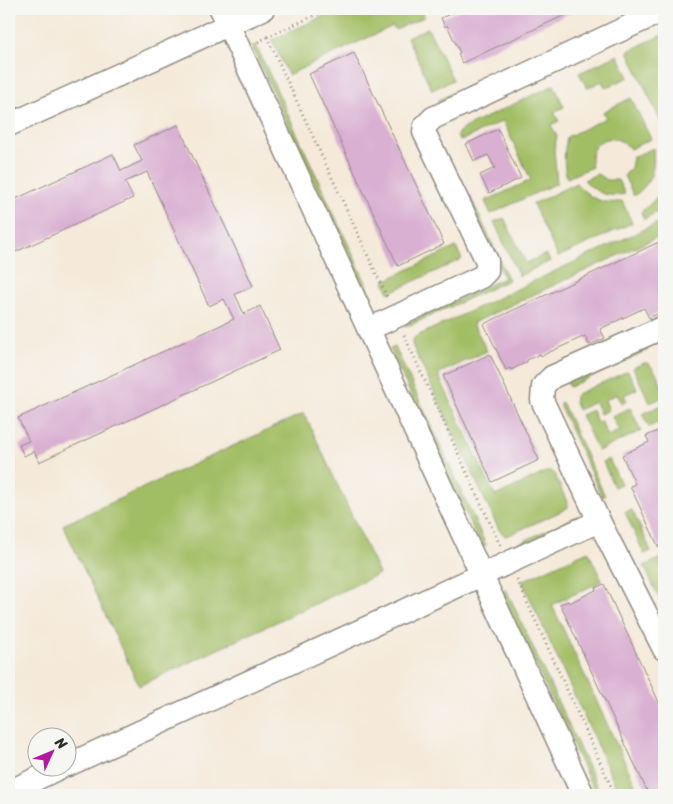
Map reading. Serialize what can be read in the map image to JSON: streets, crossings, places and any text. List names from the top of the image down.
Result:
{
  "north": "top right"
}
